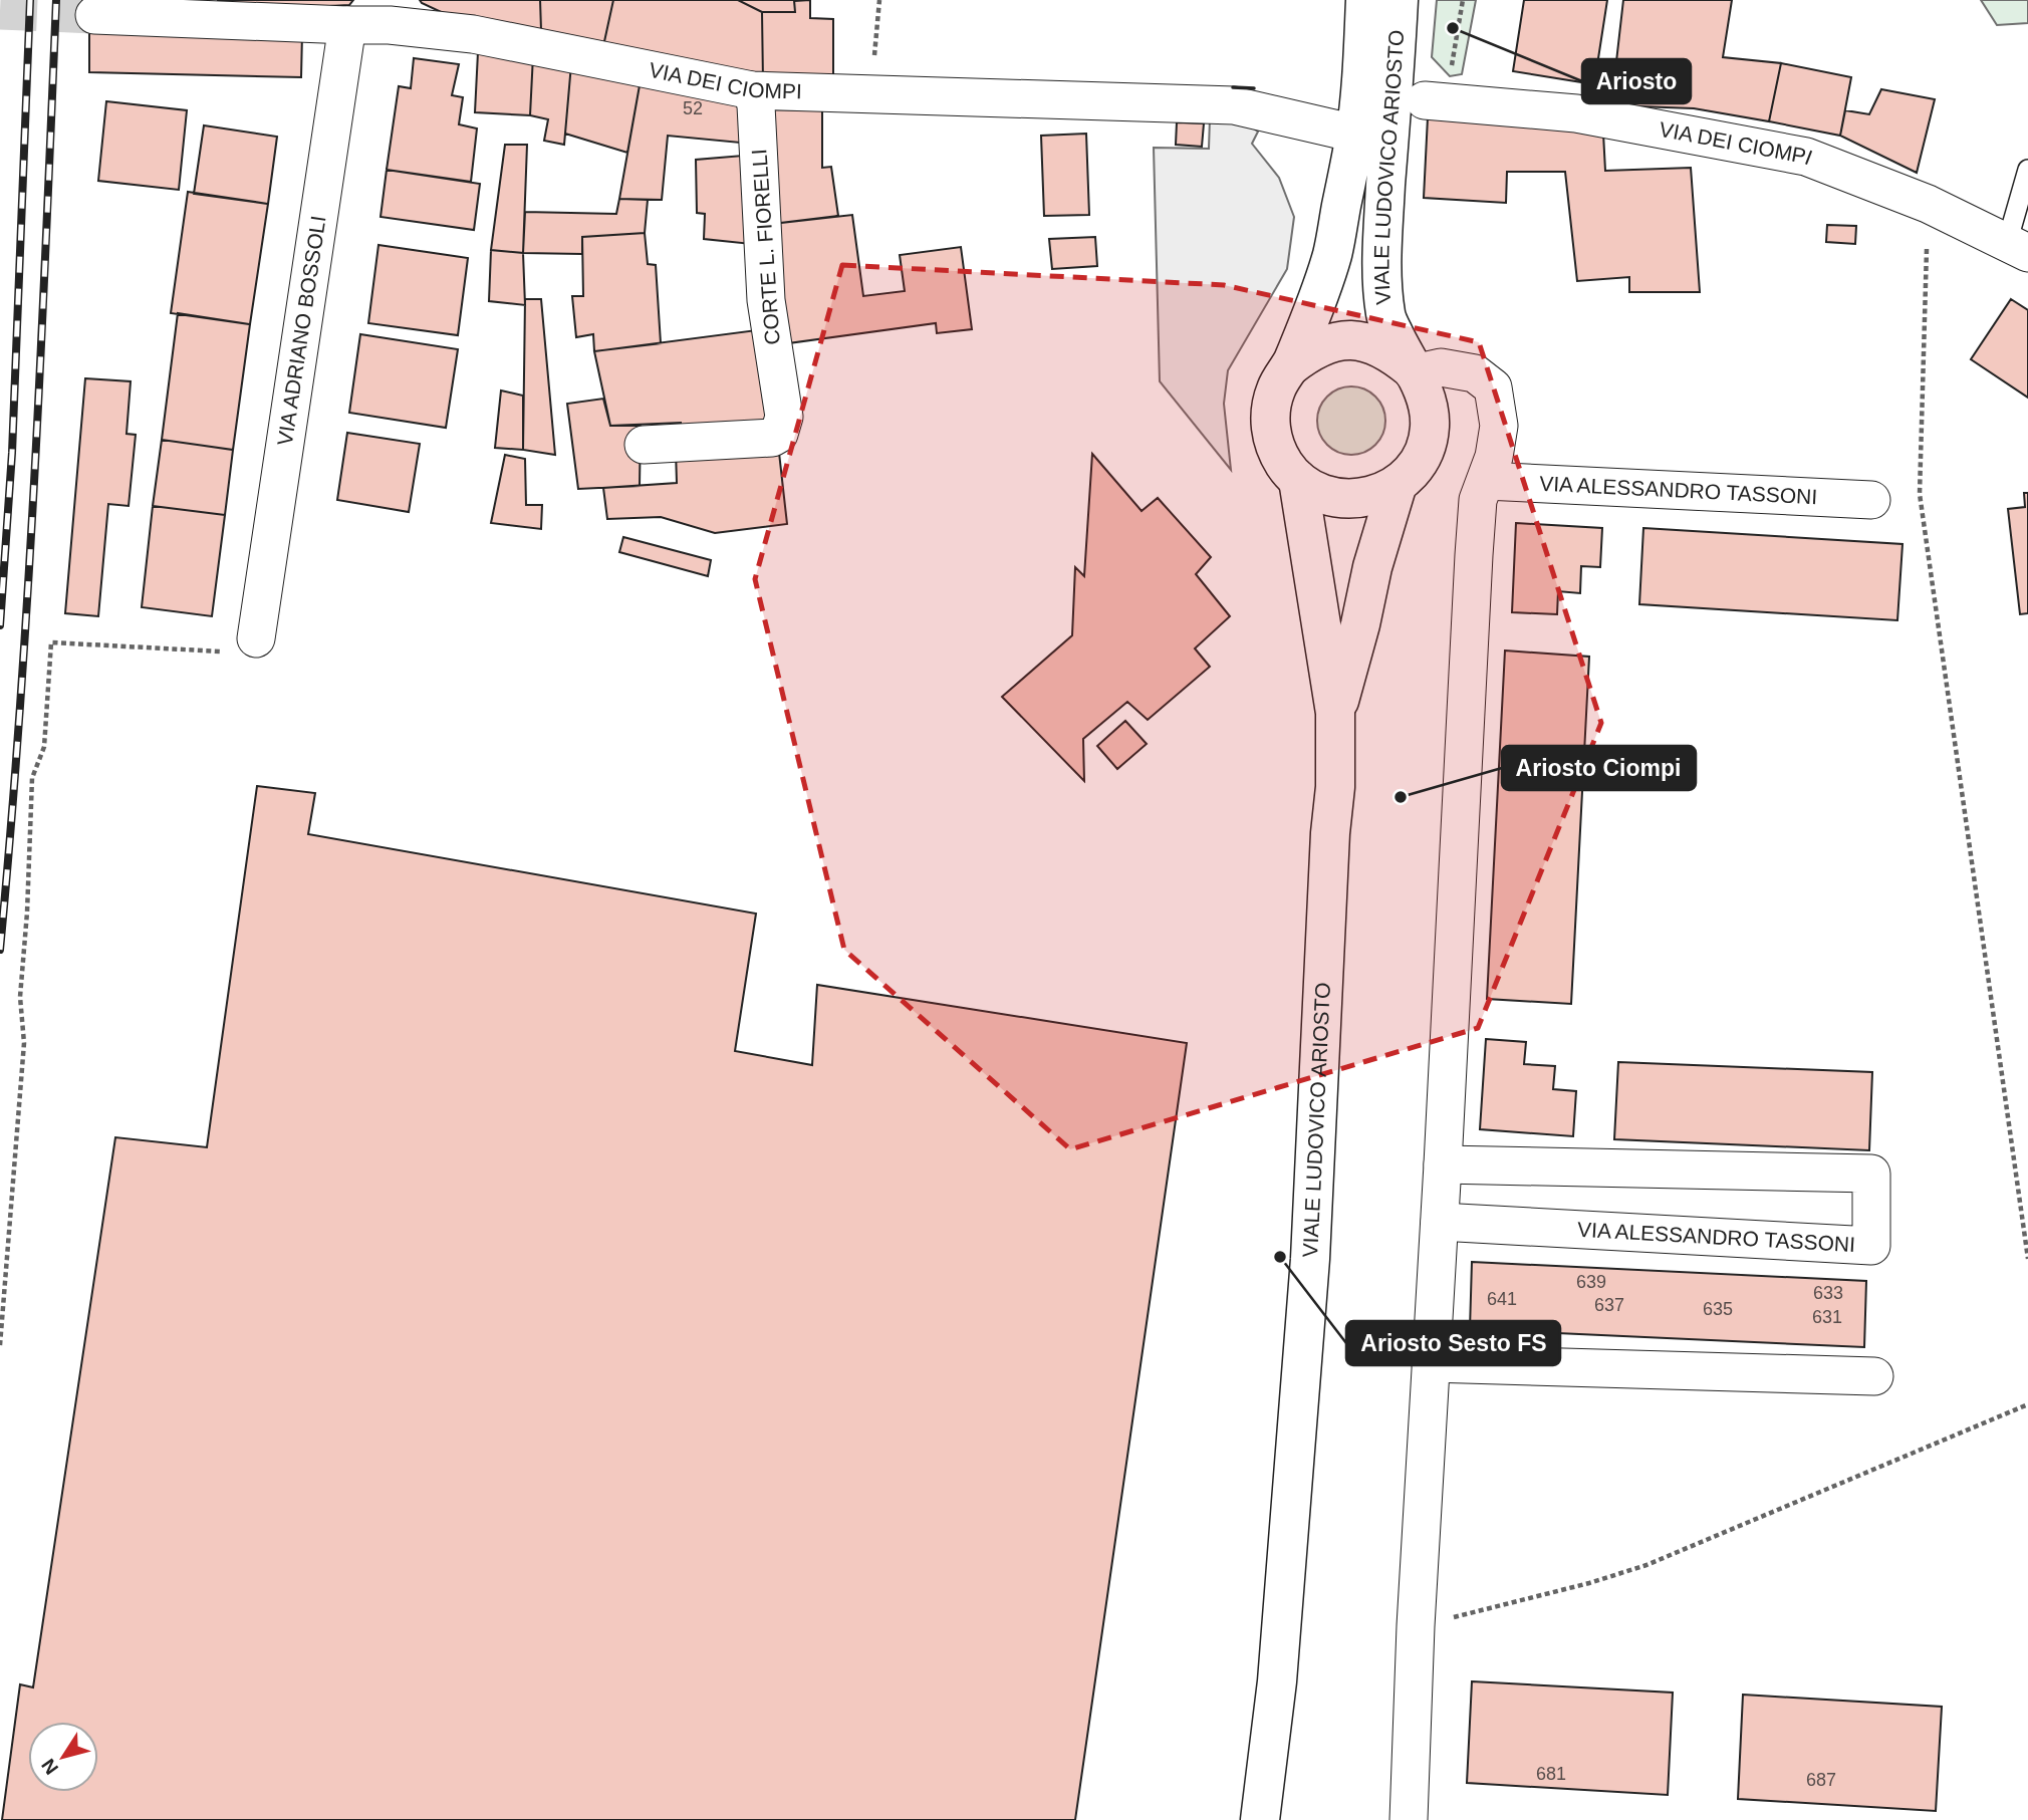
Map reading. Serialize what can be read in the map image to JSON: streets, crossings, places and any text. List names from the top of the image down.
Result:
{
  "streets": {
    "street": [
      "VIA DEI CIOMPI",
      "VIALE LUDOVICO ARIOSTO",
      "CORTE L. FIORELLI",
      "VIA ADRIANO BOSSOLI",
      "VIA ALESSANDRO TASSONI"
    ]
  },
  "crossings": [
    ["VIA DEI CIOMPI", "VIALE LUDOVICO ARIOSTO"],
    ["VIA DEI CIOMPI", "CORTE L. FIORELLI"],
    ["VIA DEI CIOMPI", "VIA ADRIANO BOSSOLI"]
  ],
  "places": ["Ariosto", "Ariosto Ciompi", "Ariosto Sesto FS"],
  "house_numbers": [
    "52",
    "639",
    "633",
    "641",
    "637",
    "635",
    "631",
    "681",
    "687"
  ],
  "north": "bottom left"
}
